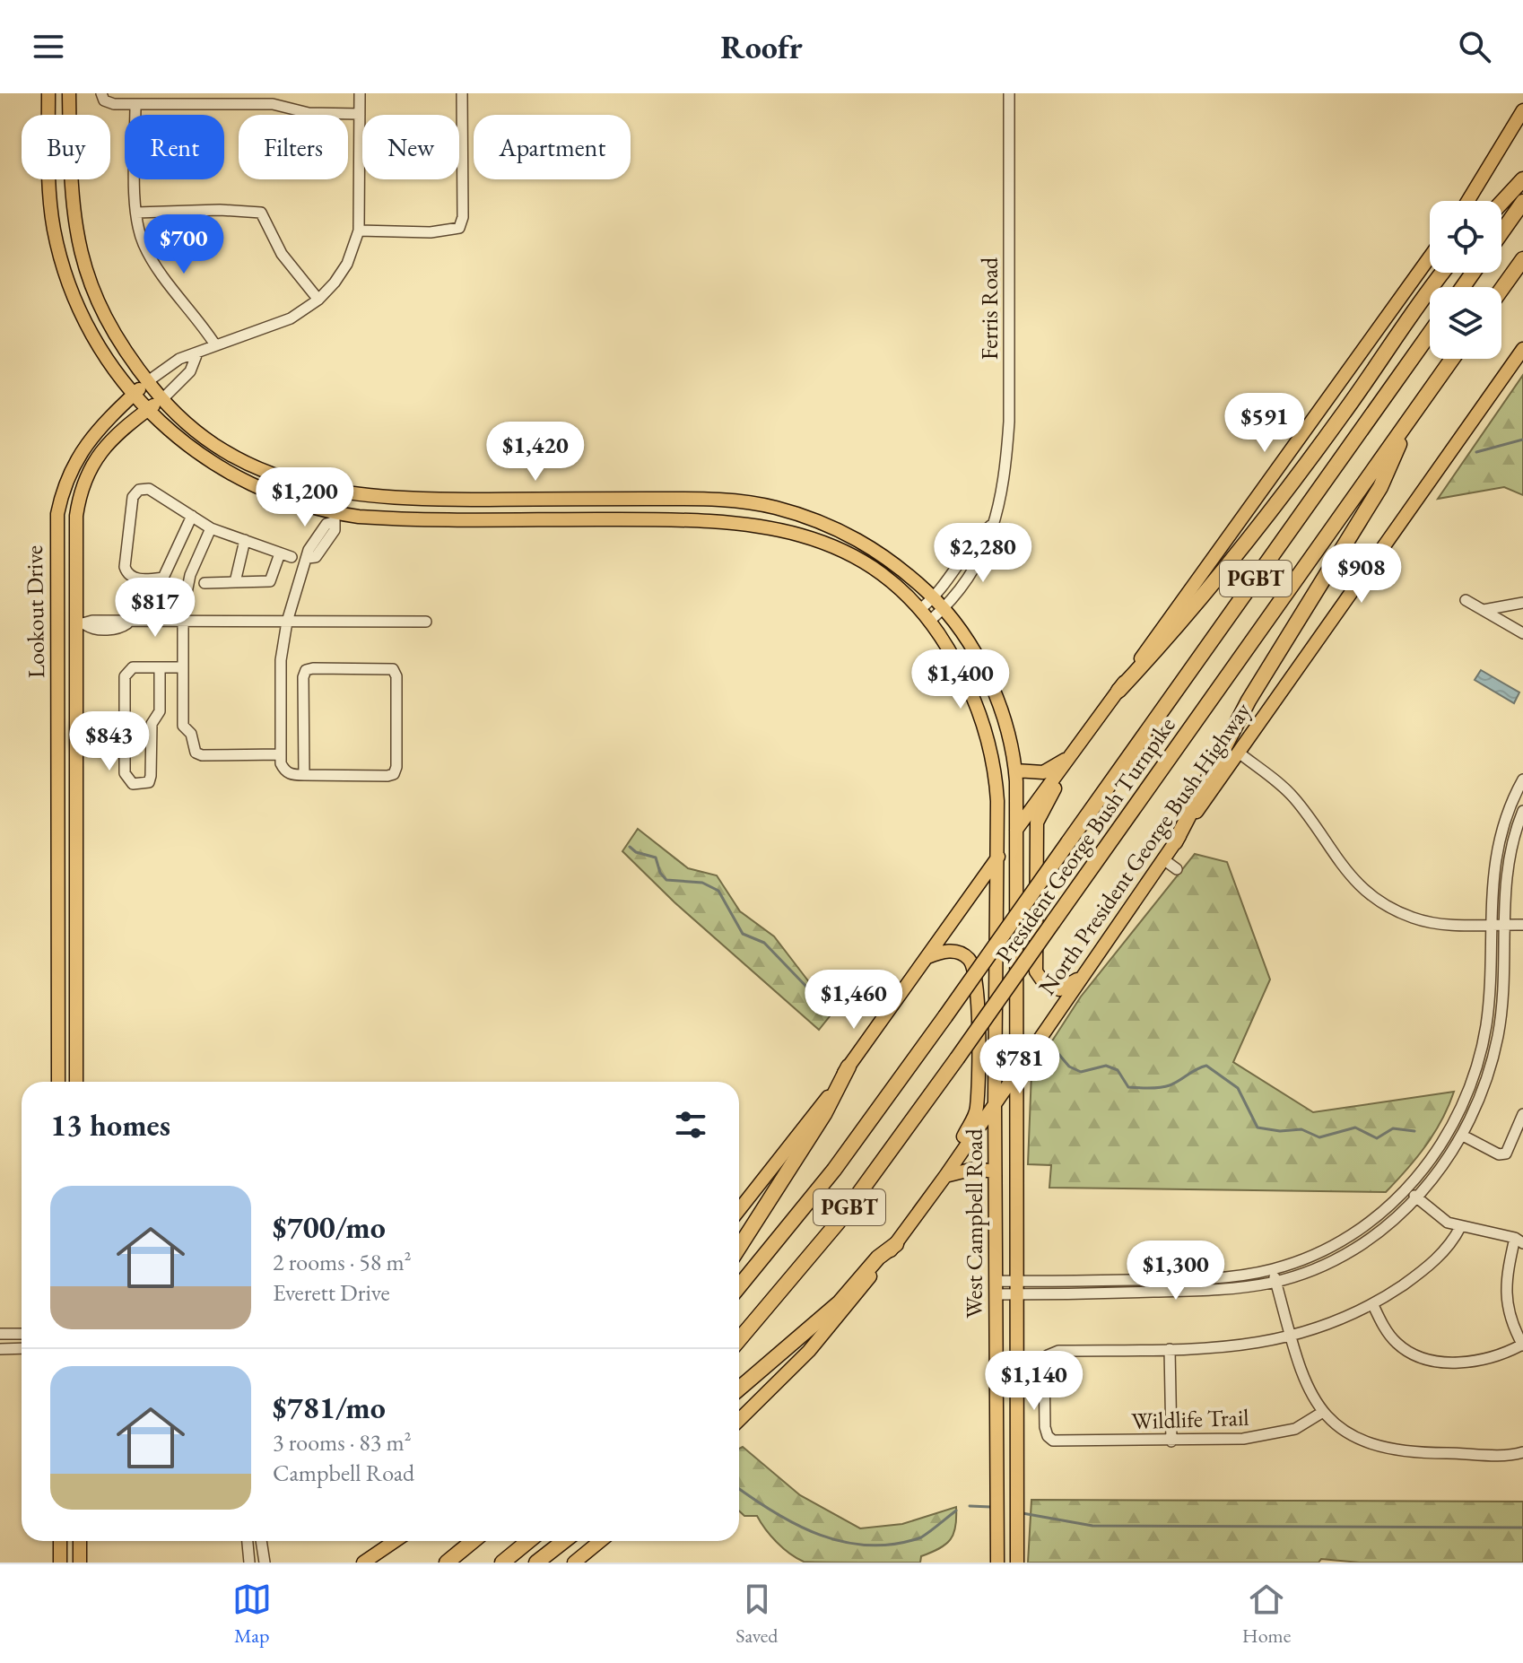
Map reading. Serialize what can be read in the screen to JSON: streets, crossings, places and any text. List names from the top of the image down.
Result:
{
  "streets": {
    "highway": ["PGBT", "President George Bush Turnpike"],
    "main road": ["Lookout Drive", "North President George Bush Highway", "West Campbell Road"],
    "street": ["Ferris Road", "Wildlife Trail"]
  },
  "crossings": [
    ["Ferris Road", "West Campbell Road"],
    ["Lookout Drive", "West Campbell Road"],
    ["North President George Bush Highway", "West Campbell Road"]
  ],
  "page": {
    "header": "Roofr",
    "chip": [
      "Buy",
      "Rent",
      "Filters",
      "New",
      "Apartment"
    ],
    "price": [
      "$700",
      "$591",
      "$1,420",
      "$1,200",
      "$2,280",
      "$908",
      "$817",
      "$1,400",
      "$843",
      "$1,460",
      "$781",
      "$1,300",
      "$1,140"
    ],
    "heading": "13 homes",
    "list": [
      {
        "name": "$700/mo",
        "note": "2 rooms · 58 m² · Everett Drive"
      },
      {
        "name": "$781/mo",
        "note": "3 rooms · 83 m² · Campbell Road"
      }
    ],
    "tabs": ["Map", "Saved", "Home"]
  }
}
